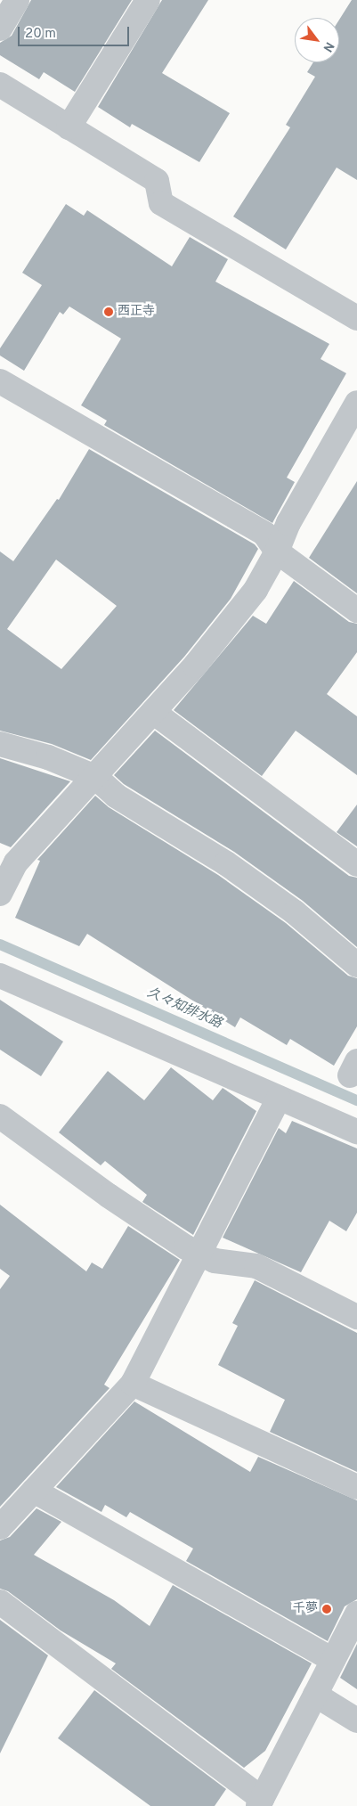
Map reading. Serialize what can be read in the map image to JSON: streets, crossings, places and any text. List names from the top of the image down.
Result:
{
  "water": ["久々知排水路"],
  "places": ["西正寺", "千夢"],
  "scale_bar": "20 m",
  "north": "bottom right"
}
